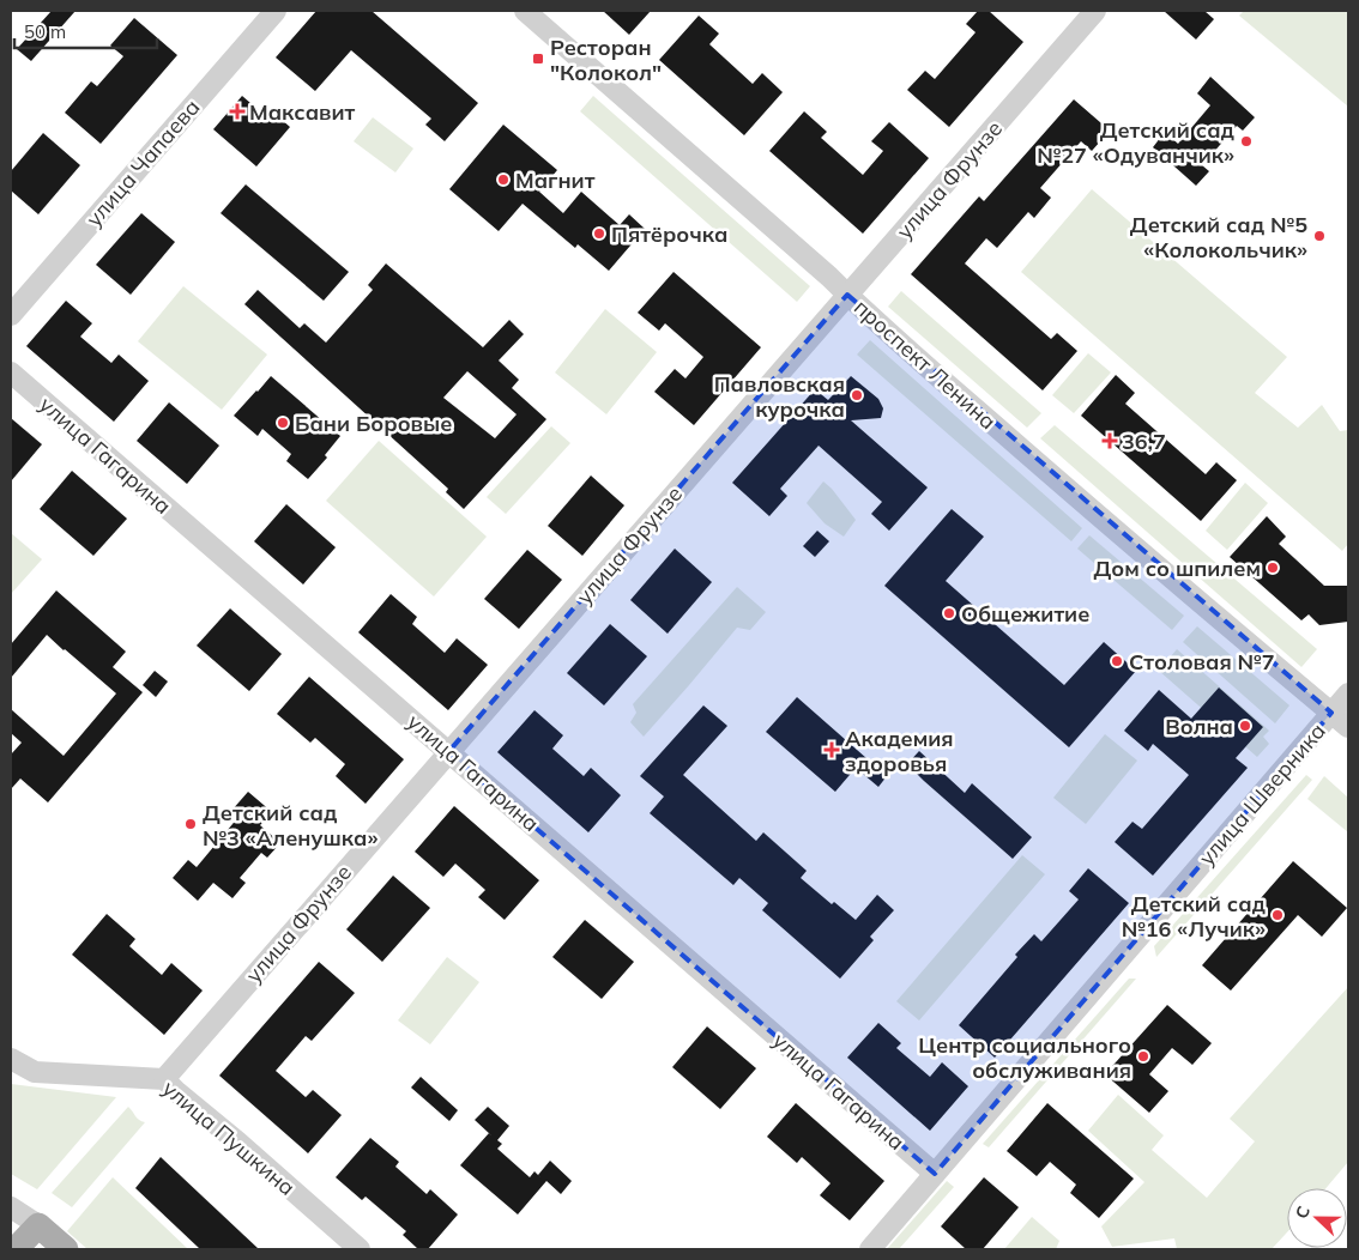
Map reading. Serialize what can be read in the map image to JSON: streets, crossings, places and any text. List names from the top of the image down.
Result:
{
  "streets": {
    "street": [
      "улица Чапаева",
      "улица Фрунзе",
      "проспект Ленина",
      "улица Гагарина",
      "улица Шверника",
      "улица Пушкина"
    ]
  },
  "crossings": [
    ["улица Фрунзе", "проспект Ленина"],
    ["улица Фрунзе", "улица Гагарина"],
    ["улица Фрунзе", "улица Пушкина"],
    ["проспект Ленина", "улица Шверника"],
    ["улица Гагарина", "улица Шверника"]
  ],
  "places": {
    "transit": ["Ресторан \"Колокол\""],
    "health": ["Максавит", "36,7", "Академия здоровья"],
    "other": [
      "Детский сад №27 «Одуванчик»",
      "Магнит",
      "Пятёрочка",
      "Детский сад №5 «Колокольчик»",
      "Павловская курочка",
      "Бани Боровые",
      "Дом со шпилем",
      "Общежитие",
      "Столовая №7",
      "Волна",
      "Детский сад №3 «Аленушка»",
      "Детский сад №16 «Лучик»",
      "Центр социального обслуживания"
    ]
  },
  "scale_bar": "50 m",
  "north": "left"
}
